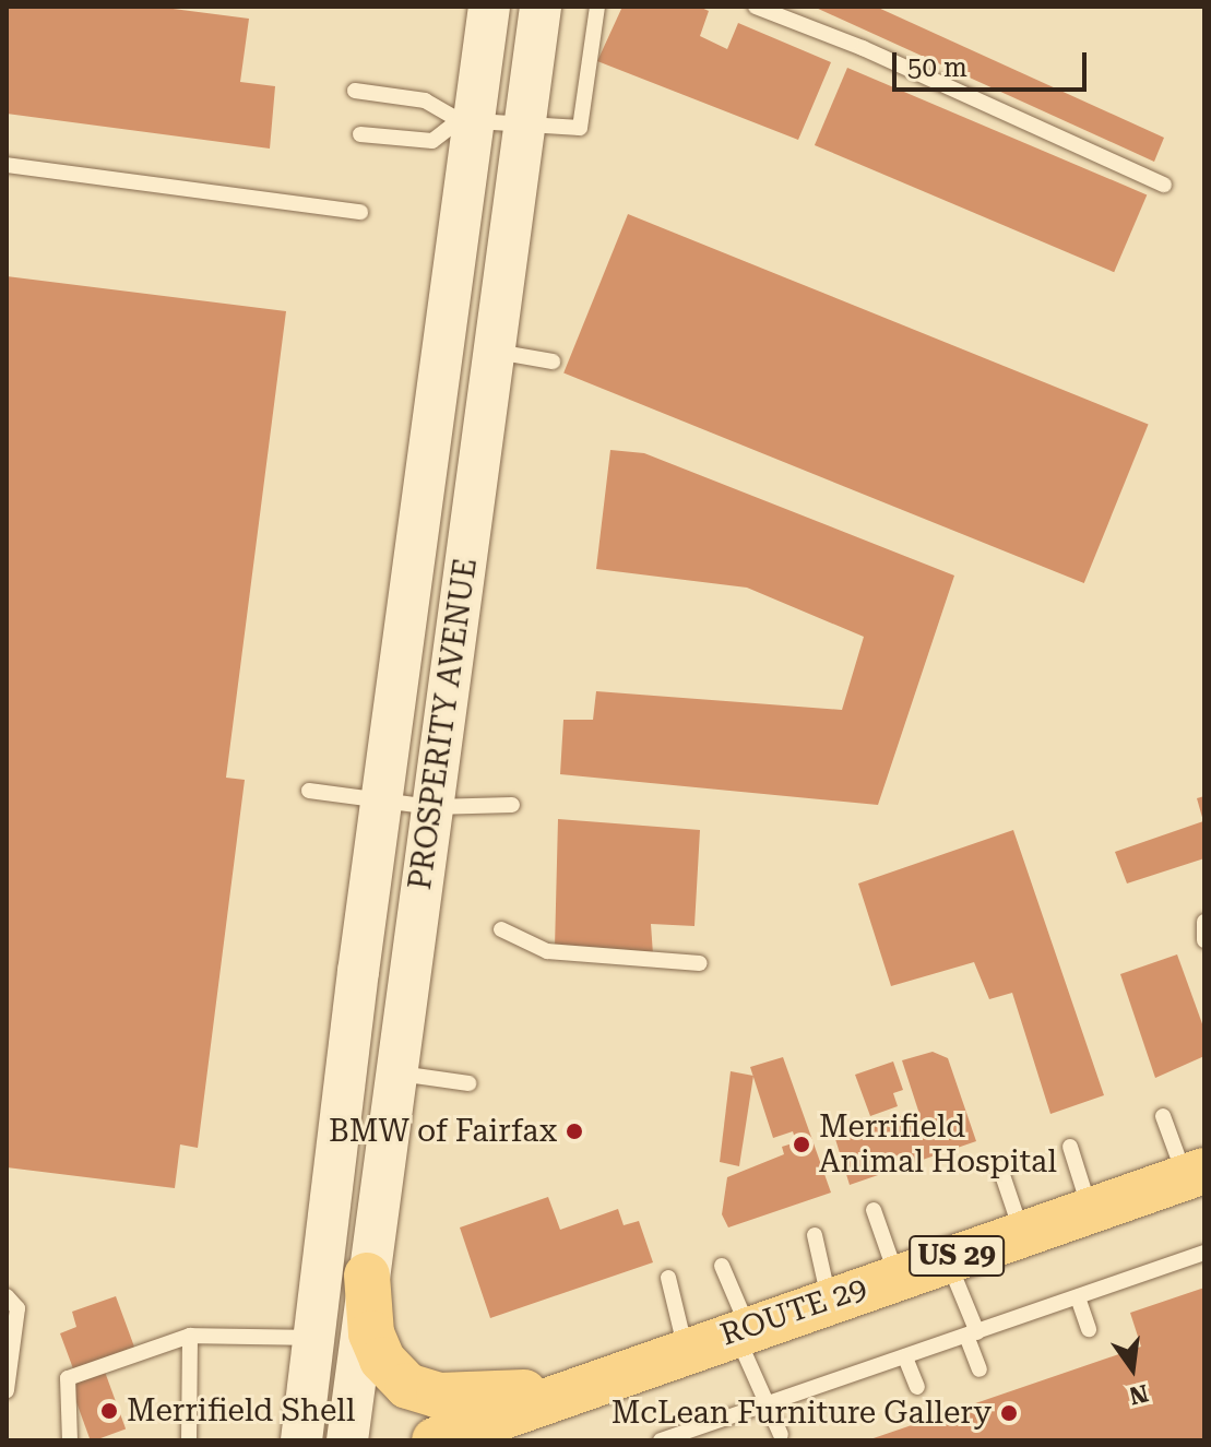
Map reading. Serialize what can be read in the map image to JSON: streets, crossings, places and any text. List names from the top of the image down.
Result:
{
  "streets": {
    "main road": ["PROSPERITY AVENUE", "US 29", "ROUTE 29"]
  },
  "places": [
    "BMW of Fairfax",
    "Merrifield Animal Hospital",
    "Merrifield Shell",
    "McLean Furniture Gallery"
  ],
  "scale_bar": "50 m",
  "north": "bottom"
}
